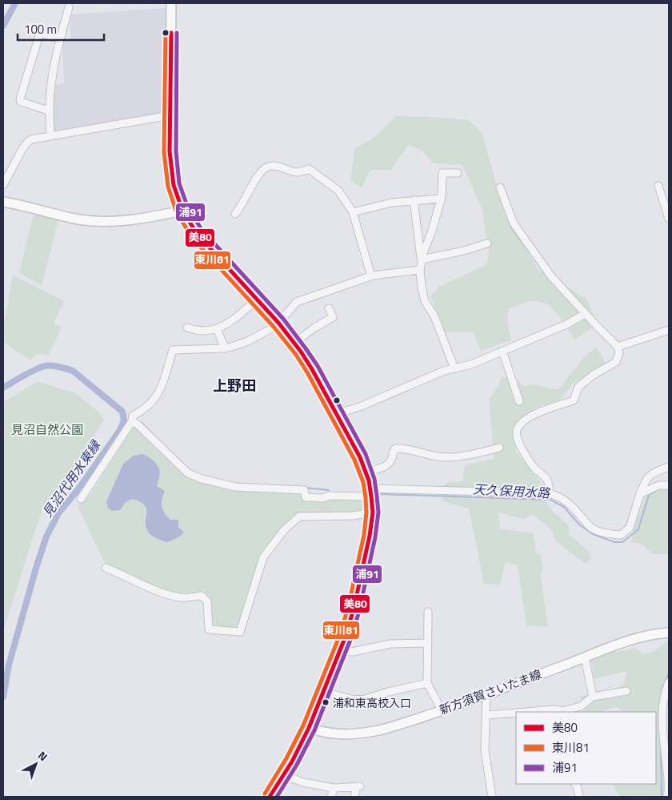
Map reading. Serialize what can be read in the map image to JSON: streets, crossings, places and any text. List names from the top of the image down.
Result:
{
  "streets": {
    "main road": ["新方須賀さいたま線"]
  },
  "districts": ["上野田"],
  "water": ["見沼代用水東縁", "天久保用水路"],
  "parks": ["見沼自然公園"],
  "places": ["浦和東高校入口"],
  "lines": ["transit line 美80", "transit line 東川81", "transit line 浦91"],
  "legend": ["美80", "東川81", "浦91"],
  "scale_bar": "100 m",
  "north": "top right"
}
